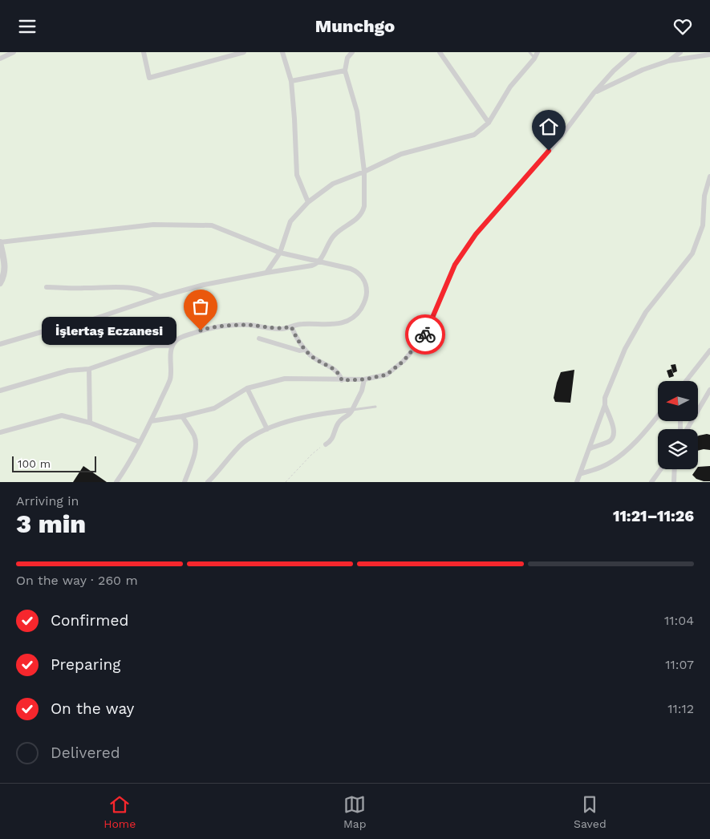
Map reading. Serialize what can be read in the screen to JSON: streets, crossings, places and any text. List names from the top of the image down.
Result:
{
  "places": ["İşlertaş Eczanesi"],
  "scale_bar": "100 m",
  "north": "left",
  "page": {
    "header": "Munchgo",
    "bubble": "İşlertaş Eczanesi",
    "scale": "100 m",
    "heading": ["3 min", "Arriving in", "11:21–11:26"],
    "bar": "On the way · 260 m",
    "list": [
      ["Confirmed", "11:04"],
      ["Preparing", "11:07"],
      ["On the way", "11:12"],
      "Delivered"
    ],
    "tabs": ["Home", "Map", "Saved"]
  }
}
